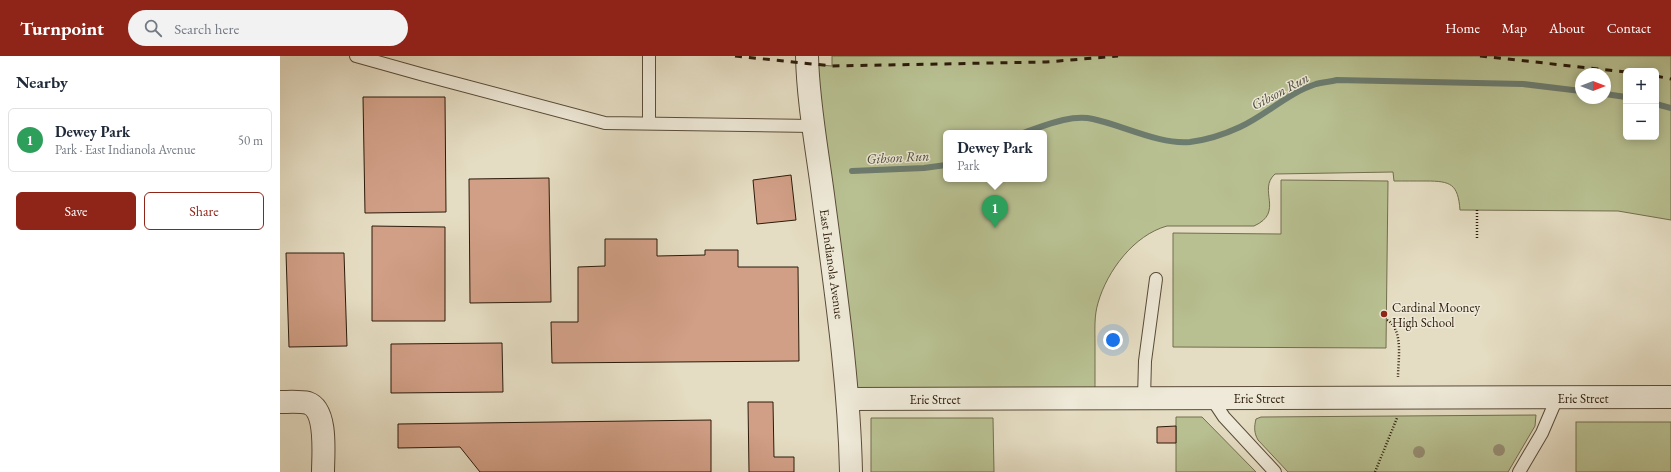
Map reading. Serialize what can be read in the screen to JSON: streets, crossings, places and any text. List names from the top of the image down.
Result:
{
  "streets": {
    "street": ["East Indianola Avenue", "Erie Street"]
  },
  "crossings": [
    ["East Indianola Avenue", "Erie Street"]
  ],
  "water": ["Gibson Run"],
  "places": ["Cardinal Mooney High School"],
  "north": "right",
  "page": {
    "header": "Turnpoint",
    "search": "Search here",
    "nav": [
      "Home",
      "Map",
      "About",
      "Contact"
    ],
    "heading": "Nearby",
    "map_buttons": ["+", "−"],
    "list": [
      {
        "mark": "1",
        "name": "Dewey Park",
        "note": "Park · East Indianola Avenue",
        "value": "50 m"
      }
    ],
    "popup": ["Dewey Park", "Park"],
    "buttons": ["Save", "Share"],
    "pins": "1"
  }
}
